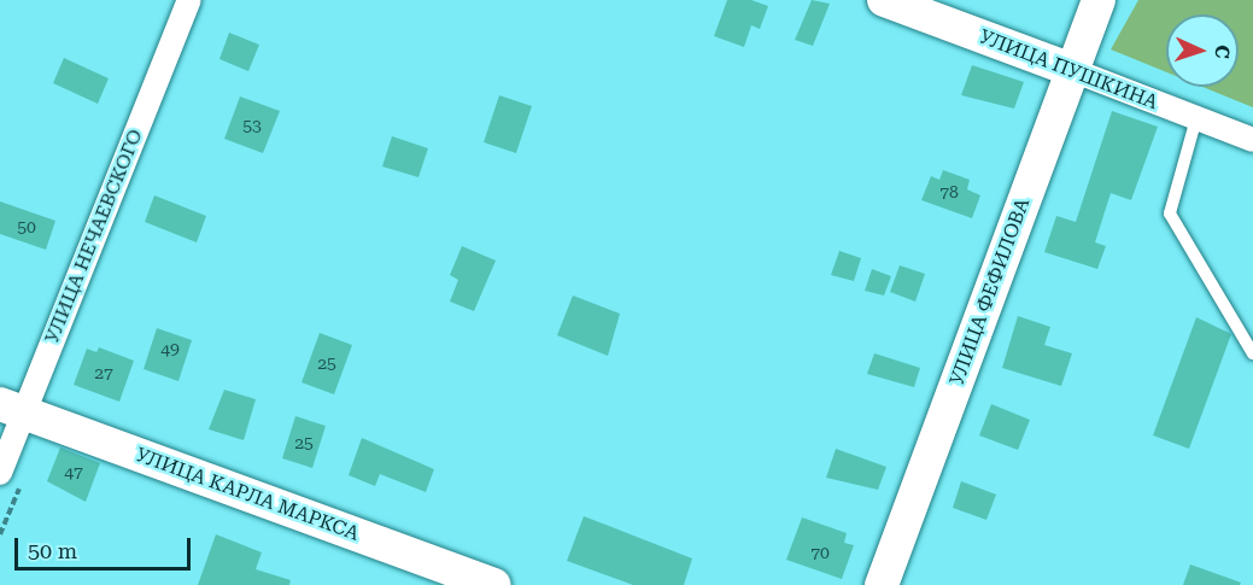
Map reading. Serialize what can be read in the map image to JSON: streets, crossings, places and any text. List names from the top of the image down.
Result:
{
  "streets": {
    "main road": ["УЛИЦА ПУШКИНА", "УЛИЦА ФЕФИЛОВА", "УЛИЦА КАРЛА МАРКСА"],
    "street": ["УЛИЦА НЕЧАЕВСКОГО"]
  },
  "crossings": [
    ["УЛИЦА ПУШКИНА", "УЛИЦА ФЕФИЛОВА"],
    ["УЛИЦА НЕЧАЕВСКОГО", "УЛИЦА КАРЛА МАРКСА"]
  ],
  "house_numbers": [
    "53",
    "78",
    "50",
    "49",
    "25",
    "27",
    "25",
    "47",
    "70"
  ],
  "scale_bar": "50 m",
  "north": "right"
}
